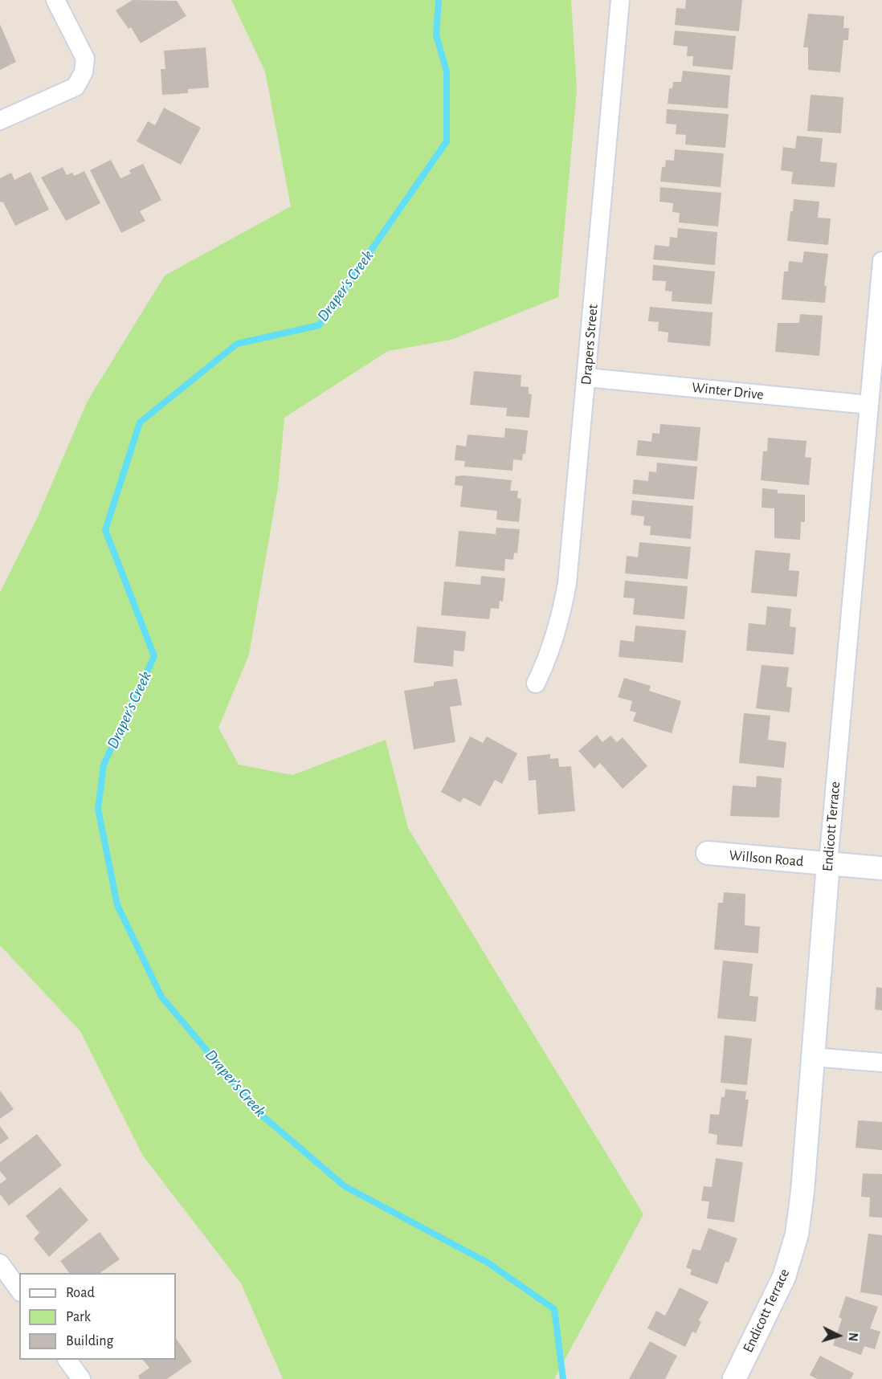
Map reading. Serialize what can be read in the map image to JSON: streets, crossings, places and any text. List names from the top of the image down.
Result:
{
  "streets": {
    "street": [
      "Drapers Street",
      "Winter Drive",
      "Endicott Terrace",
      "Willson Road"
    ]
  },
  "crossings": [
    ["Drapers Street", "Winter Drive"],
    ["Winter Drive", "Endicott Terrace"],
    ["Endicott Terrace", "Willson Road"]
  ],
  "water": ["Draper's Creek"],
  "legend": ["Road", "Park", "Building"],
  "north": "right"
}
